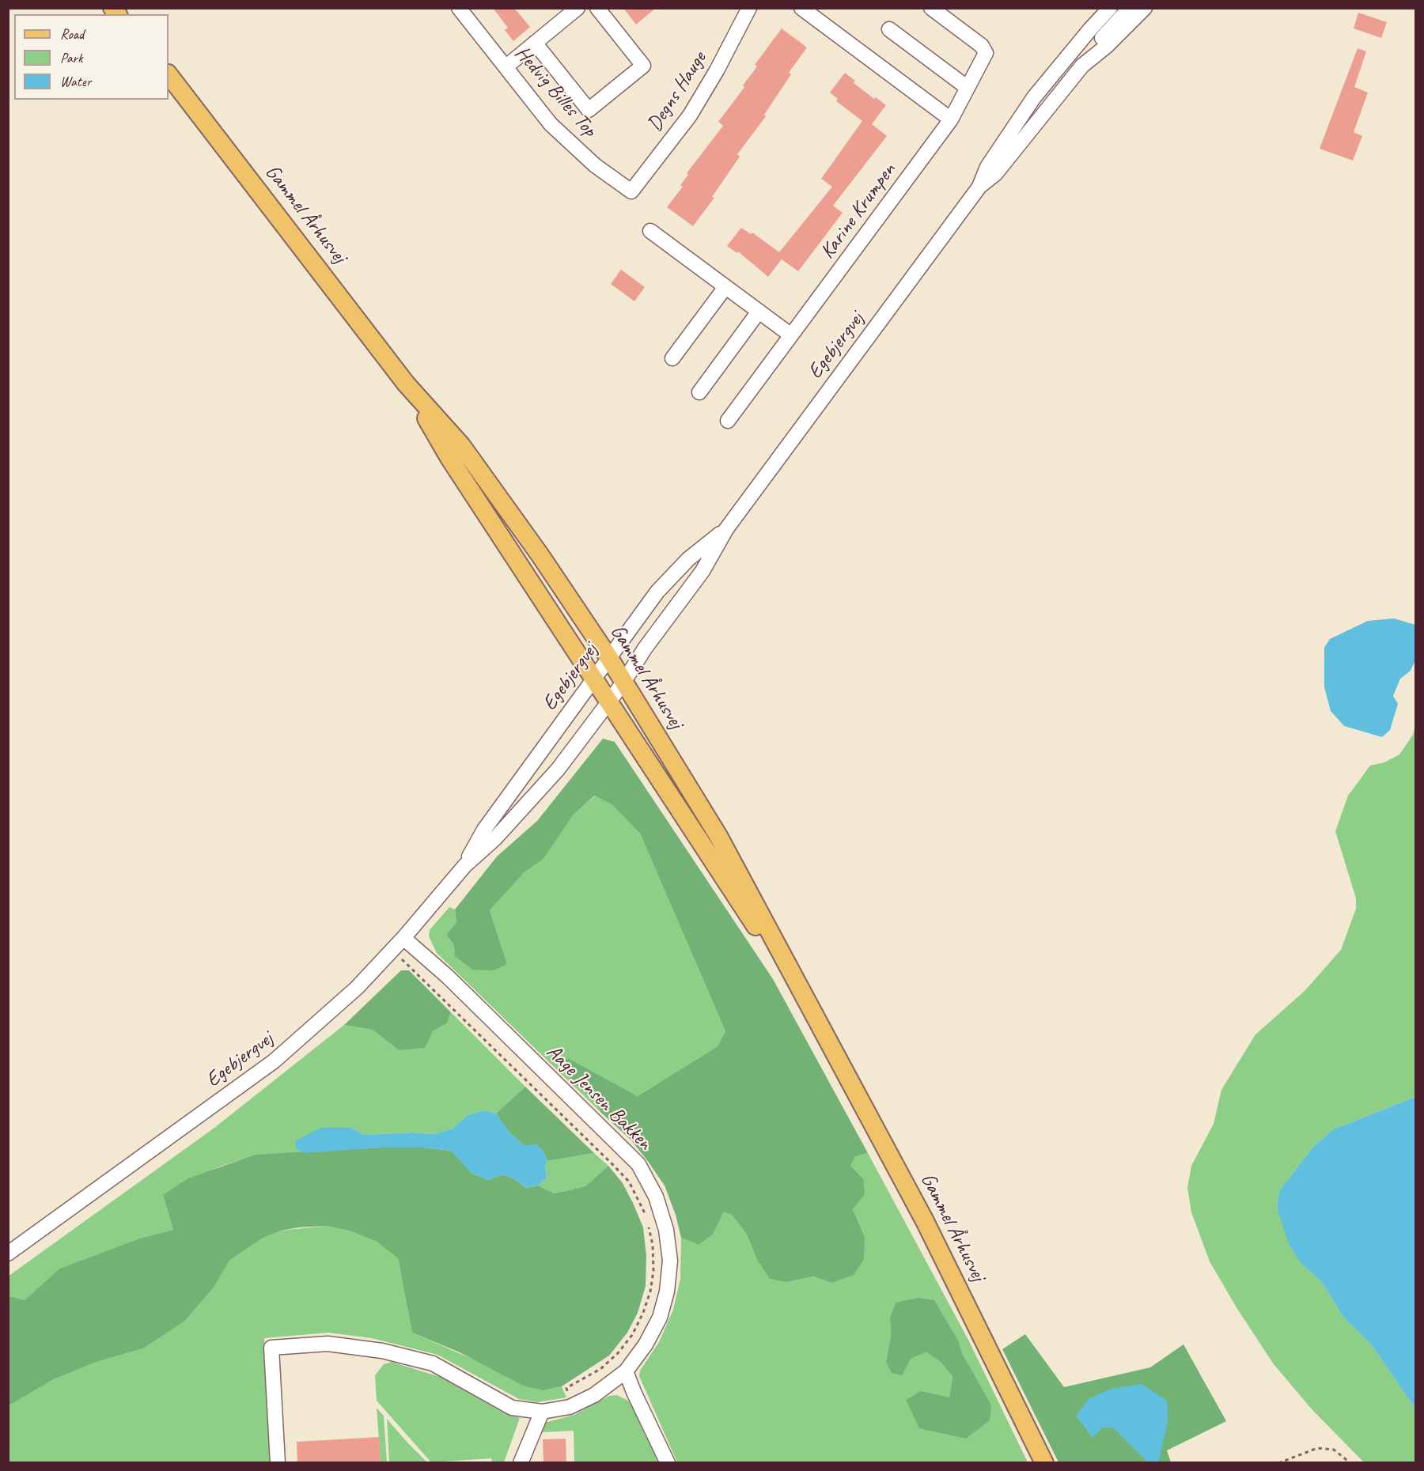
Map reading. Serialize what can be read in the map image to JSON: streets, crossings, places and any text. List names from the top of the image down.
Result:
{
  "streets": {
    "main road": ["Gammel Århusvej"],
    "street": [
      "Hedvig Billes Top",
      "Degns Hauge",
      "Karine Krumpen",
      "Egebjergvej",
      "Aage Jensen Bakken"
    ]
  },
  "crossings": [
    ["Hedvig Billes Top", "Degns Hauge"],
    ["Gammel Århusvej", "Egebjergvej"],
    ["Egebjergvej", "Aage Jensen Bakken"]
  ],
  "legend": ["Road", "Park", "Water"]
}
